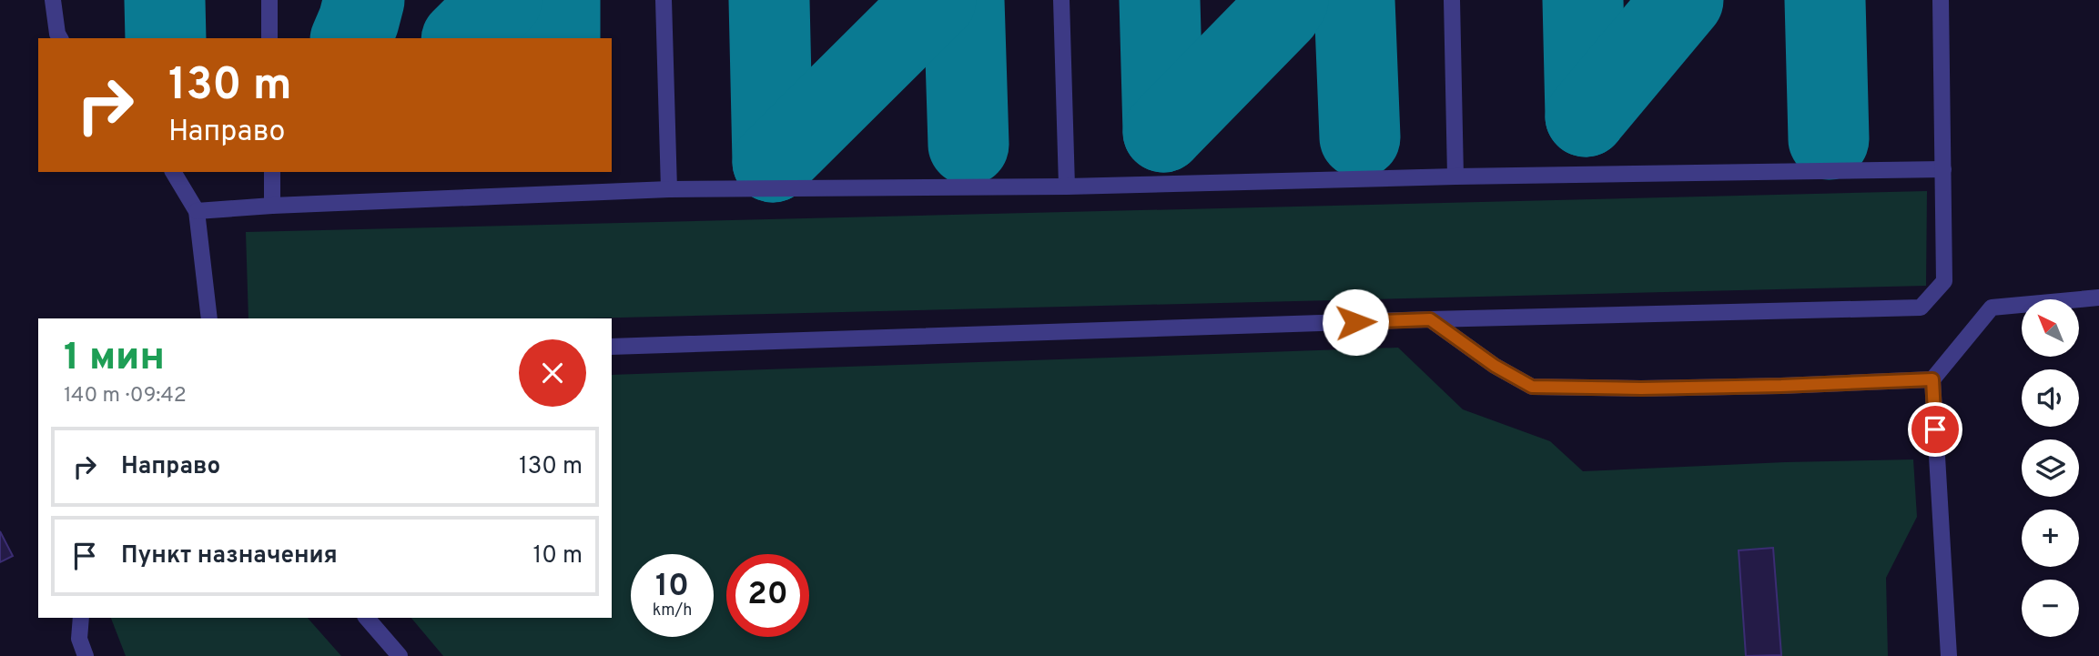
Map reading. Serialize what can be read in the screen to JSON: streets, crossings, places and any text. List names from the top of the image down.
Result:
{
  "north": "top left",
  "page": {
    "turn": ["130 m", "Направо"],
    "map_buttons": ["+", "−"],
    "heading": ["1 мин", "140 m · 09:42"],
    "list": [
      {
        "name": "Направо",
        "value": "130 m"
      },
      {
        "name": "Пункт назначения",
        "value": "10 m"
      }
    ],
    "speed": "10 km/h",
    "limit": "20"
  }
}
